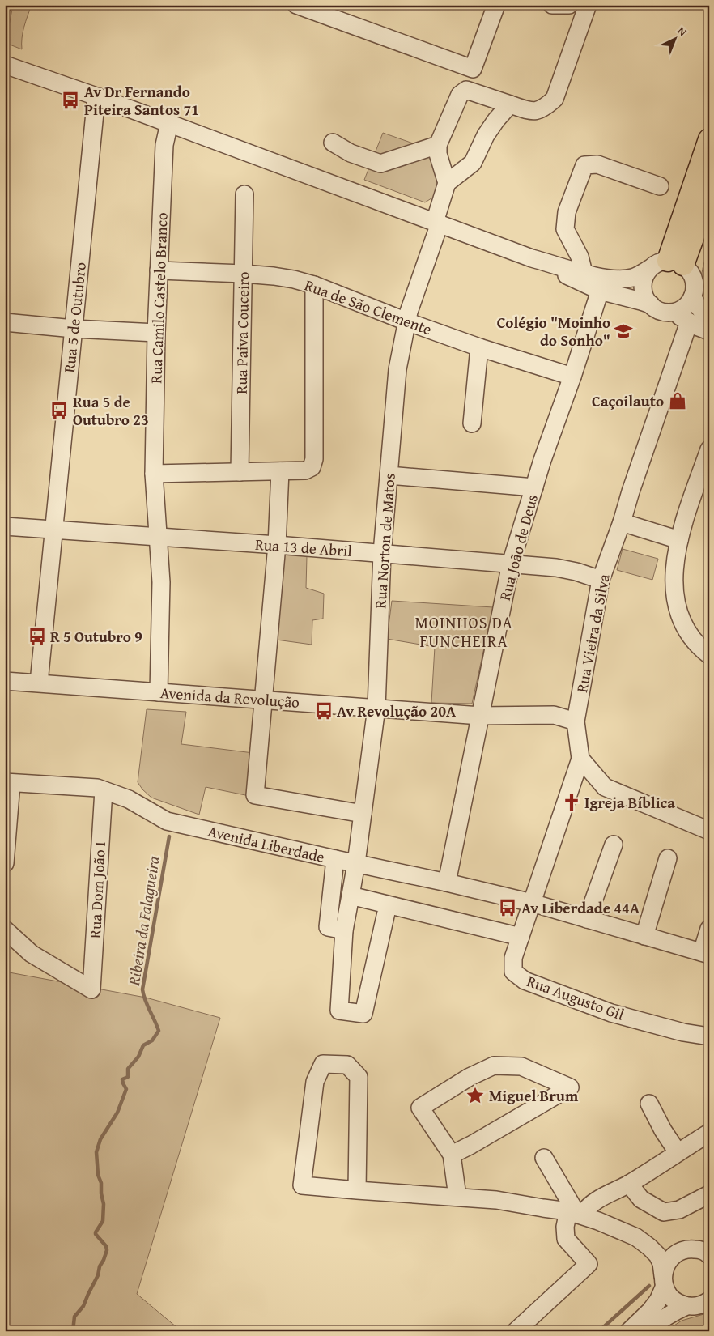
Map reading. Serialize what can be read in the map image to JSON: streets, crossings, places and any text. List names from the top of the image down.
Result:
{
  "streets": {
    "street": [
      "Rua Camilo Castelo Branco",
      "Rua de São Clemente",
      "Rua 5 de Outubro",
      "Rua Paiva Couceiro",
      "Rua Norton de Matos",
      "Rua 13 de Abril",
      "Rua João de Deus",
      "Rua Vieira da Silva",
      "Avenida da Revolução",
      "Avenida Liberdade",
      "Rua Dom João I",
      "Rua Augusto Gil"
    ]
  },
  "crossings": [
    ["Rua Camilo Castelo Branco", "Rua de São Clemente"],
    ["Rua Camilo Castelo Branco", "Rua 13 de Abril"],
    ["Rua Camilo Castelo Branco", "Avenida da Revolução"],
    ["Rua de São Clemente", "Rua Paiva Couceiro"],
    ["Rua de São Clemente", "Rua Norton de Matos"],
    ["Rua de São Clemente", "Rua João de Deus"],
    ["Rua 5 de Outubro", "Rua 13 de Abril"],
    ["Rua 5 de Outubro", "Avenida da Revolução"],
    ["Rua Norton de Matos", "Rua 13 de Abril"],
    ["Rua Norton de Matos", "Avenida da Revolução"],
    ["Rua Norton de Matos", "Avenida Liberdade"],
    ["Rua 13 de Abril", "Rua João de Deus"],
    ["Rua 13 de Abril", "Rua Vieira da Silva"],
    ["Rua João de Deus", "Avenida da Revolução"],
    ["Rua João de Deus", "Avenida Liberdade"],
    ["Rua Vieira da Silva", "Avenida da Revolução"],
    ["Rua Vieira da Silva", "Rua Augusto Gil"],
    ["Avenida Liberdade", "Rua Dom João I"],
    ["Avenida Liberdade", "Rua Augusto Gil"]
  ],
  "districts": ["MOINHOS DA FUNCHEIRA"],
  "water": ["Ribeira da Falagueira"],
  "places": {
    "bus stop": [
      "Av Dr Fernando Piteira Santos 71",
      "Rua 5 de Outubro 23",
      "R 5 Outubro 9",
      "Av Revolução 20A",
      "Av Liberdade 44A"
    ],
    "school or university": ["Colégio \"Moinho do Sonho\""],
    "shop": ["Caçoilauto"],
    "church": ["Igreja Bíblica"],
    "place": ["Miguel Brum"]
  },
  "north": "top right"
}
